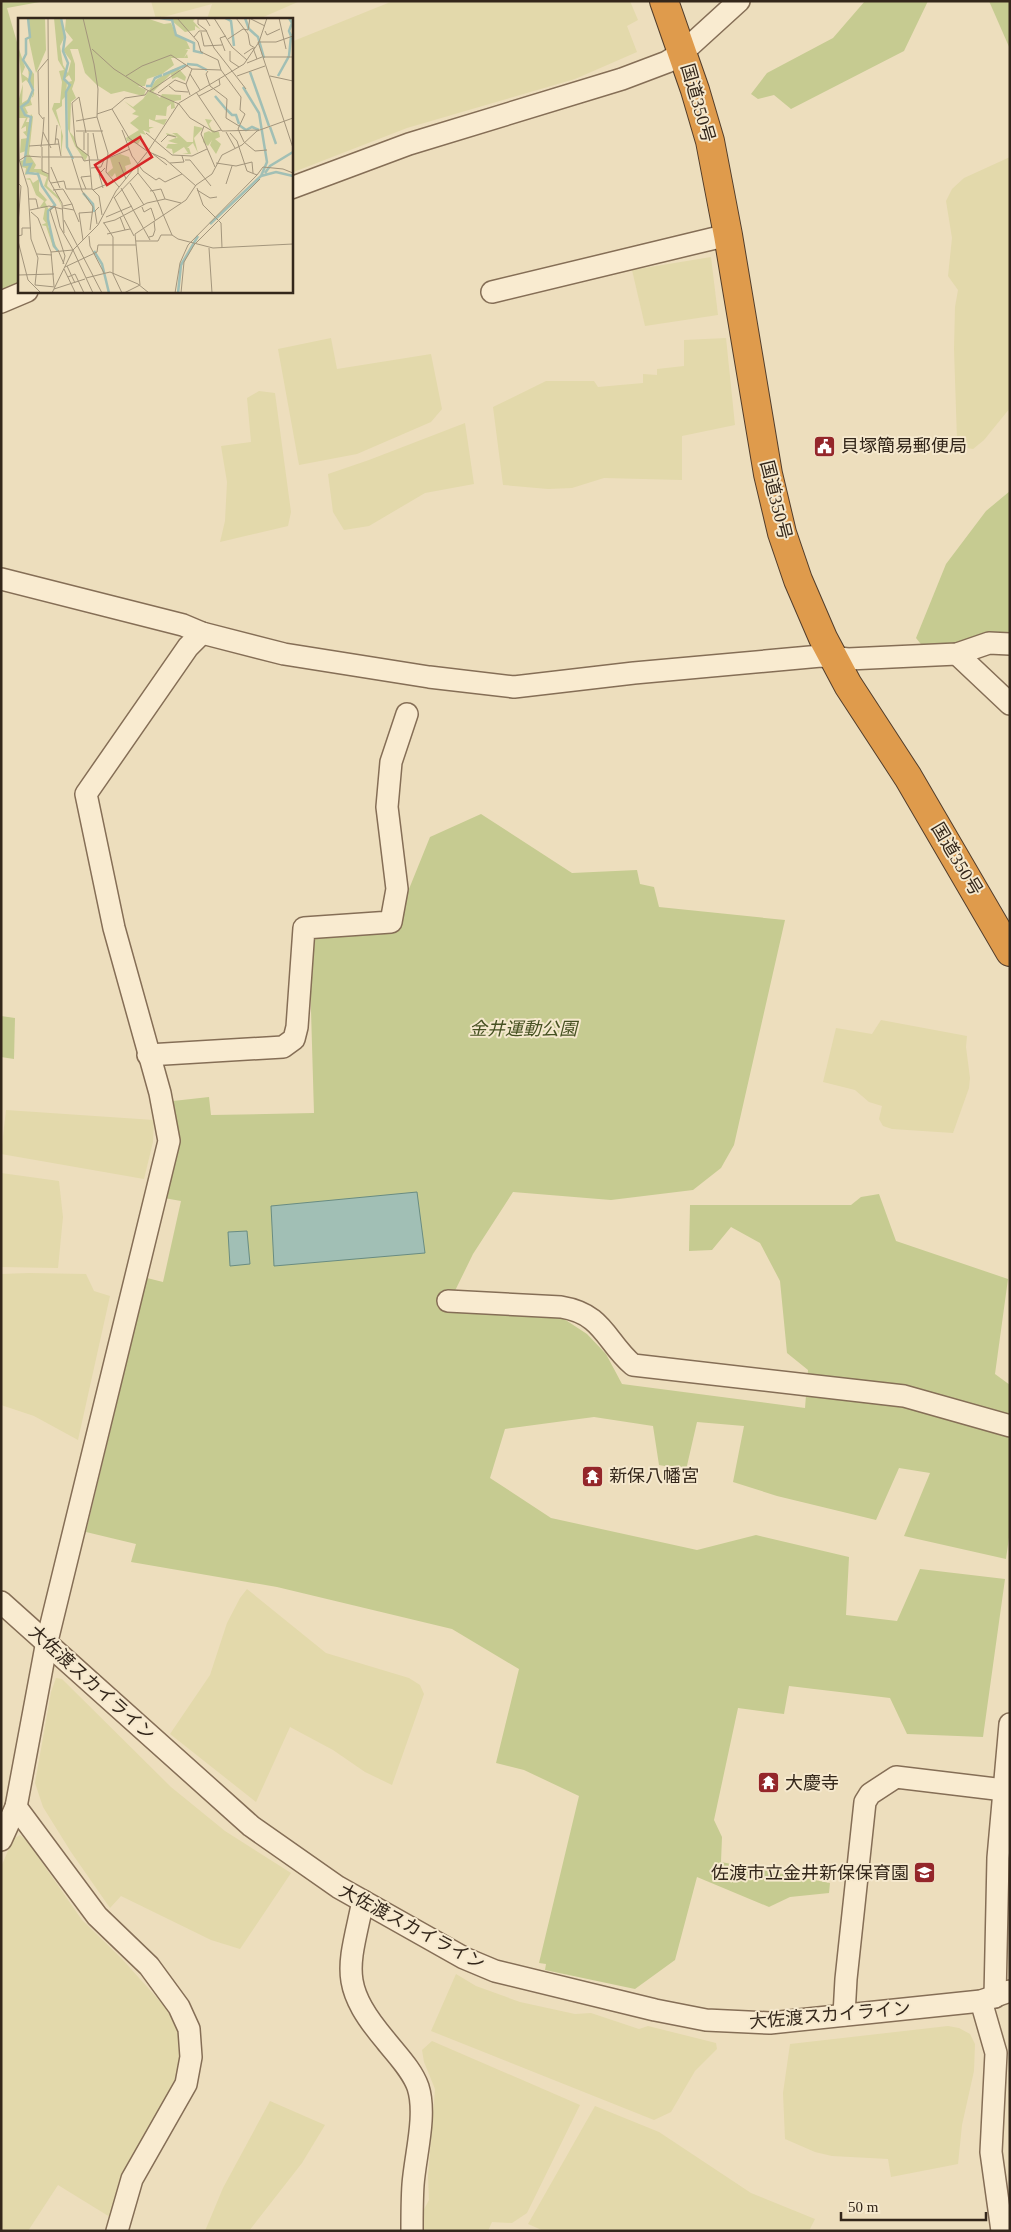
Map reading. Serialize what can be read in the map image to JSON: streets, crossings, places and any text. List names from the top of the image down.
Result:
{
  "streets": {
    "highway": ["国道350号"],
    "street": ["大佐渡スカイライン"]
  },
  "parks": ["金井運動公園"],
  "places": {
    "public building": ["貝塚簡易郵便局"],
    "temple": ["新保八幡宮", "大慶寺"],
    "school or university": ["佐渡市立金井新保保育園"]
  },
  "scale_bar": "50 m"
}
